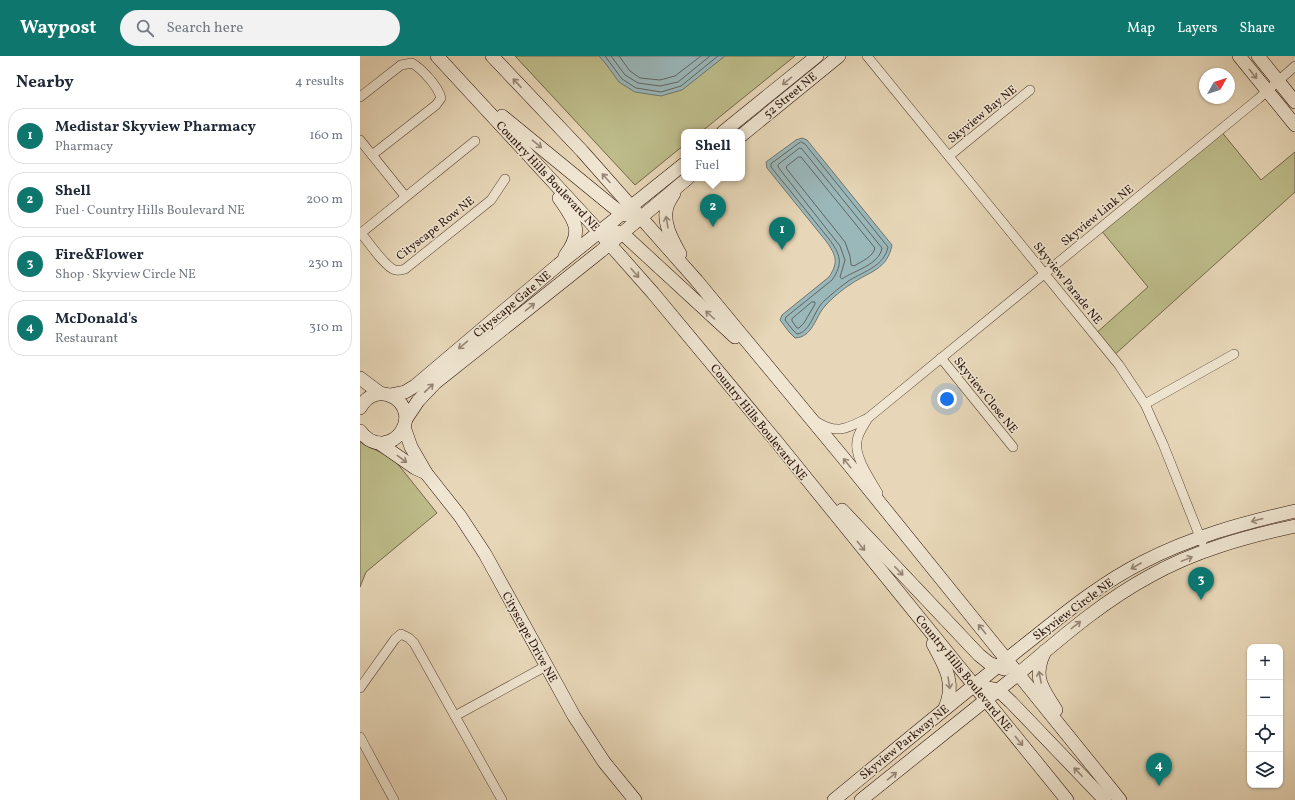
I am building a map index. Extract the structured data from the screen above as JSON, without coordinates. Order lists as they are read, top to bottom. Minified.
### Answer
{"streets":{"main road":["52 Street NE","Country Hills Boulevard NE","Cityscape Gate NE","Skyview Circle NE","Cityscape Drive NE","Skyview Parkway NE"],"street":["Skyview Bay NE","Skyview Link NE","Cityscape Row NE","Skyview Parade NE","Skyview Close NE"]},"crossings":[["Skyview Bay NE","Skyview Parade NE"],["Country Hills Boulevard NE","Cityscape Gate NE"],["Country Hills Boulevard NE","Skyview Circle NE"],["Country Hills Boulevard NE","Skyview Parkway NE"],["Skyview Link NE","Skyview Parade NE"],["Skyview Link NE","Skyview Close NE"],["Skyview Parade NE","Skyview Circle NE"],["Cityscape Gate NE","Cityscape Drive NE"],["Skyview Circle NE","Skyview Parkway NE"]],"north":"top right","page":{"header":"Waypost","search":"Search here","nav":["Map","Layers","Share"],"heading":["Nearby","4 results"],"list":[{"mark":"1","name":"Medistar Skyview Pharmacy","note":"Pharmacy","value":"160 m"},{"mark":"2","name":"Shell","note":"Fuel · Country Hills Boulevard NE","value":"200 m"},{"mark":"3","name":"Fire&Flower","note":"Shop · Skyview Circle NE","value":"230 m"},{"mark":"4","name":"McDonald's","note":"Restaurant","value":"310 m"}],"popup":["Shell","Fuel"],"pins":["2","1","3","4"],"map_buttons":["+","−"]}}
